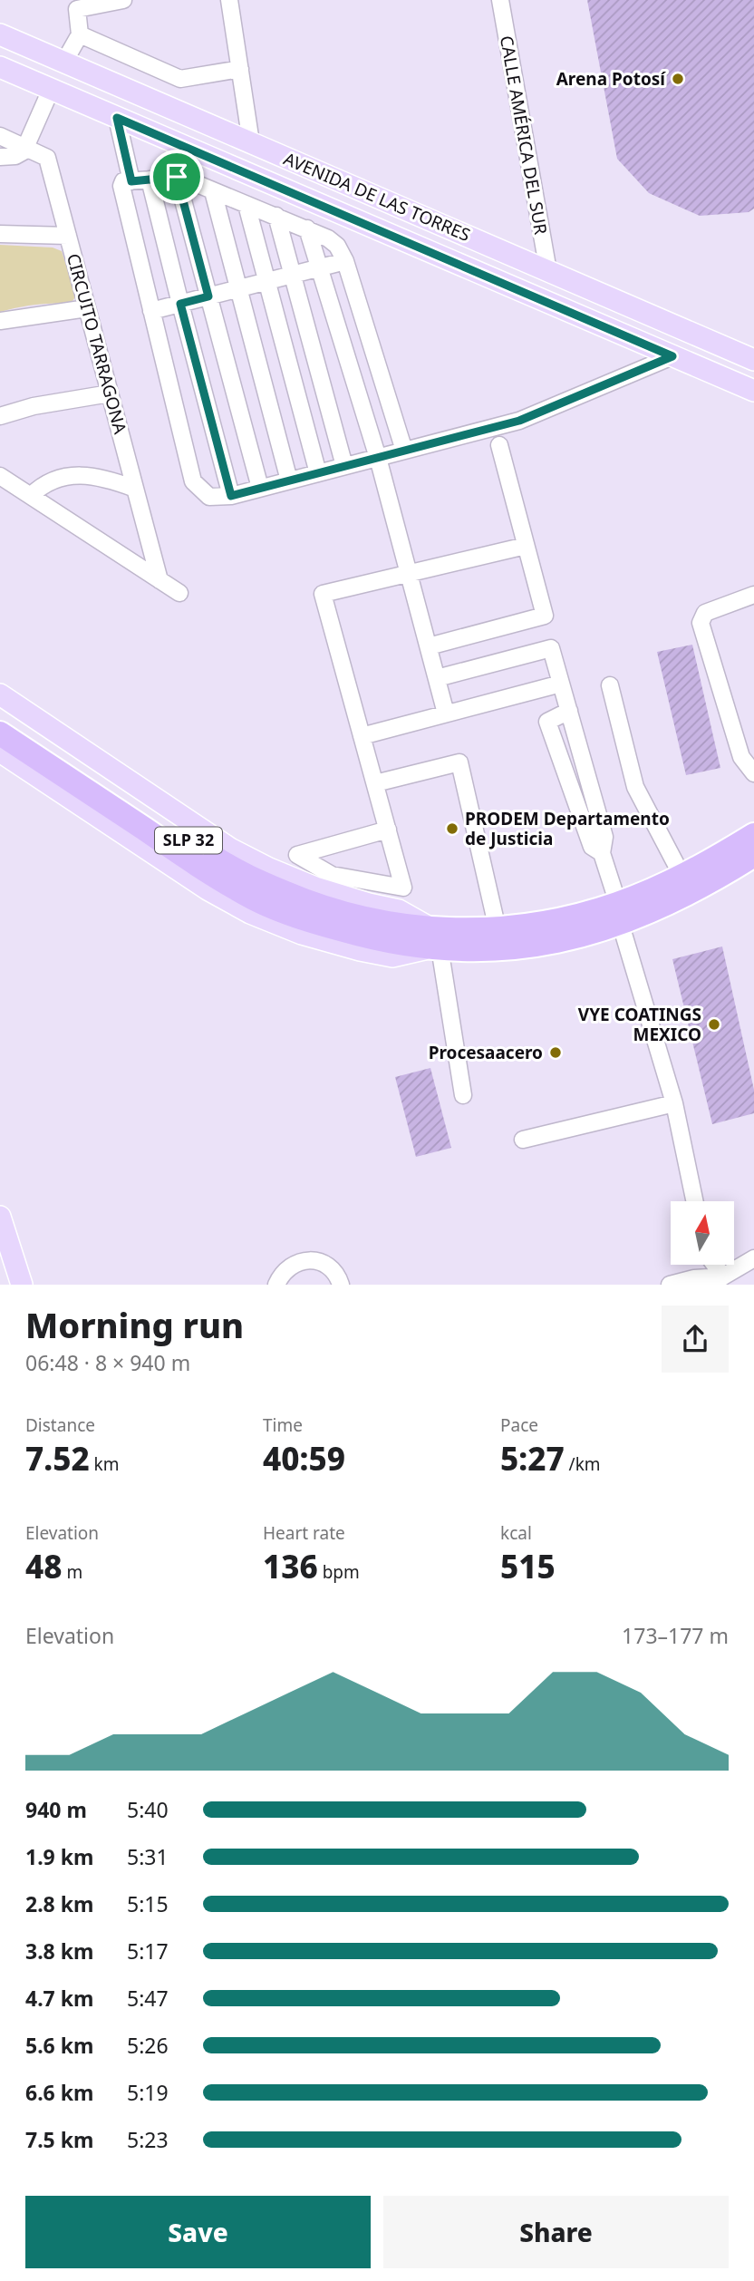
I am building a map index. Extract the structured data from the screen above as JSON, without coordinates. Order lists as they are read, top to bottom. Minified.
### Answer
{"streets":{"highway":["SLP 32"],"main road":["AVENIDA DE LAS TORRES"],"street":["CALLE AMÉRICA DEL SUR","CIRCUITO TARRAGONA"]},"crossings":[["CALLE AMÉRICA DEL SUR","AVENIDA DE LAS TORRES"]],"places":["Arena Potosí","PRODEM Departamento de Justicia","VYE COATINGS MEXICO","Procesaacero"],"north":"top","page":{"heading":["Morning run","06:48 · 8 × 940 m"],"stats":[["Distance","7.52 km"],["Time","40:59"],["Pace","5:27 /km"],["Elevation","48 m"],["Heart rate","136 bpm"],["kcal","515"]],"chart":["Elevation","173–177 m"],"list":[{"name":"940 m","note":"5:40"},{"name":"1.9 km","note":"5:31"},{"name":"2.8 km","note":"5:15"},{"name":"3.8 km","note":"5:17"},{"name":"4.7 km","note":"5:47"},{"name":"5.6 km","note":"5:26"},{"name":"6.6 km","note":"5:19"},{"name":"7.5 km","note":"5:23"}],"buttons":["Save","Share"]}}
